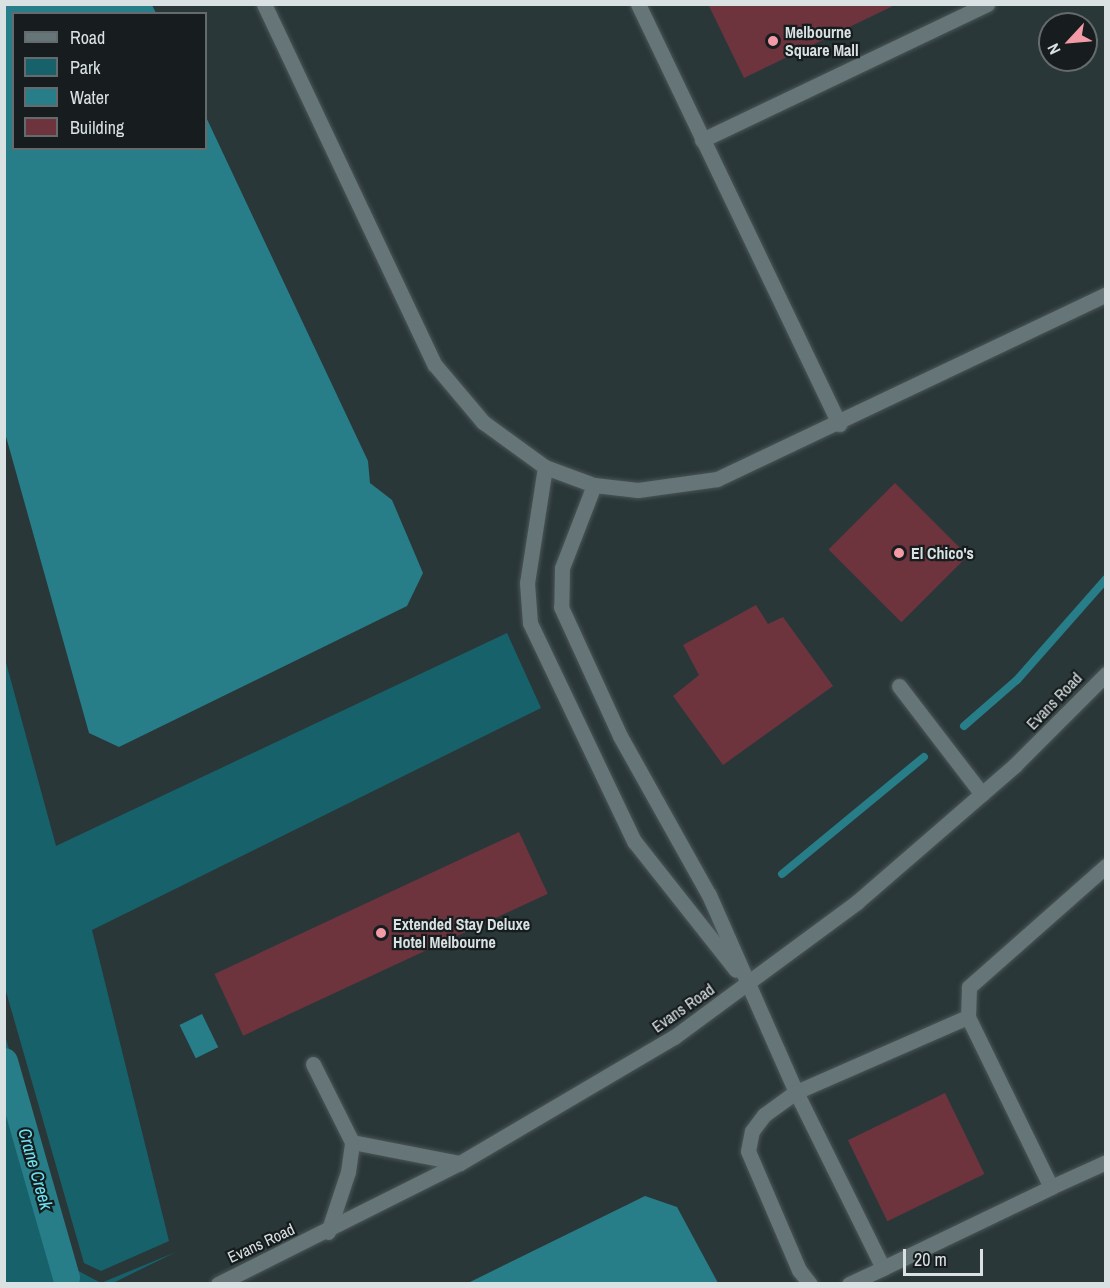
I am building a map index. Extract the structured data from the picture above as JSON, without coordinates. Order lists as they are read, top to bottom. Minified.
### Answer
{"streets":{"street":["Evans Road"]},"water":["Crane Creek"],"places":["Melbourne Square Mall","El Chico's","Extended Stay Deluxe Hotel Melbourne"],"legend":["Road","Park","Water","Building"],"scale_bar":"20 m","north":"bottom left"}
